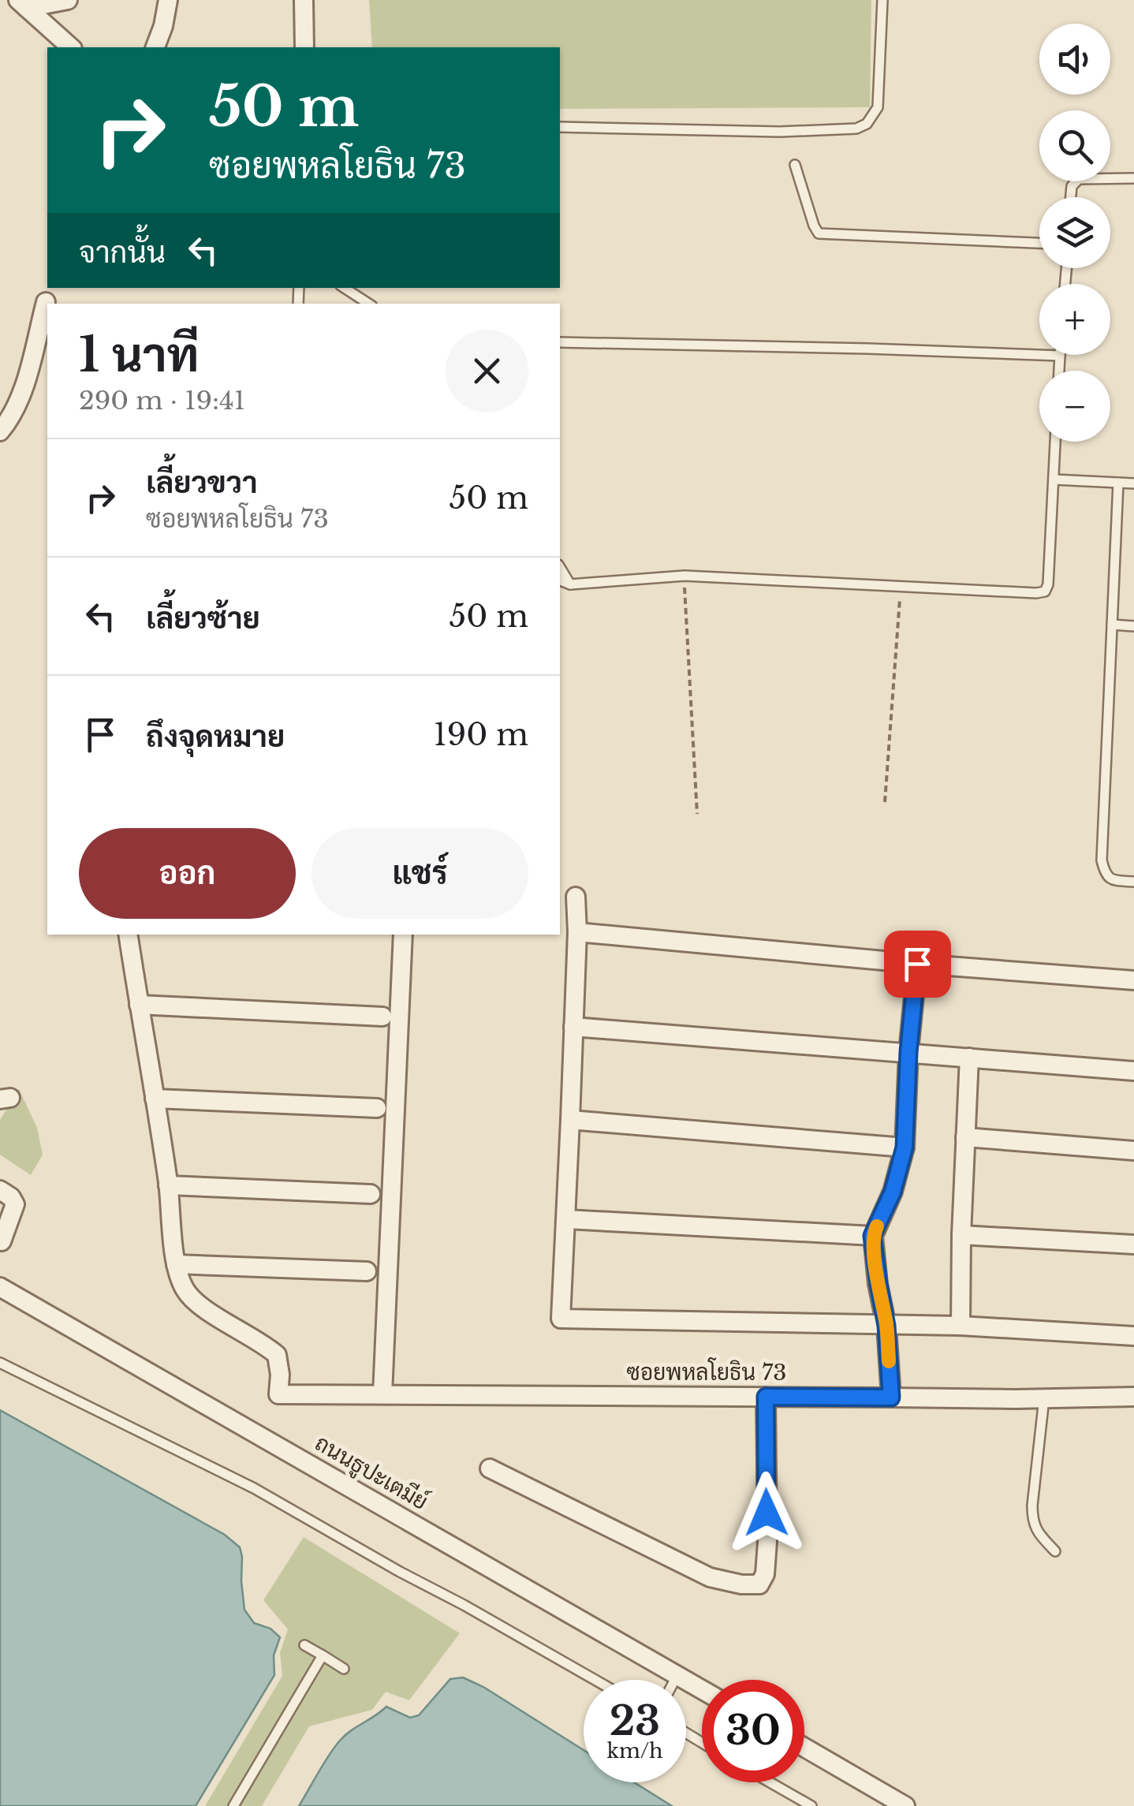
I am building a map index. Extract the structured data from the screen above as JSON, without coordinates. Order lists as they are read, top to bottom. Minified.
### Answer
{"streets":{"street":["ซอยพหลโยธิน 73","ถนนธูปะเตมีย์"]},"page":{"map_buttons":["+","−"],"turn":["50 m","ซอยพหลโยธิน 73"],"then":"จากนั้น","heading":["1 นาที","290 m · 19:41"],"list":[{"name":"เลี้ยวขวา","note":"ซอยพหลโยธิน 73","value":"50 m"},{"name":"เลี้ยวซ้าย","value":"50 m"},{"name":"ถึงจุดหมาย","value":"190 m"}],"buttons":["ออก","แชร์"],"speed":"23 km/h","limit":"30"}}
